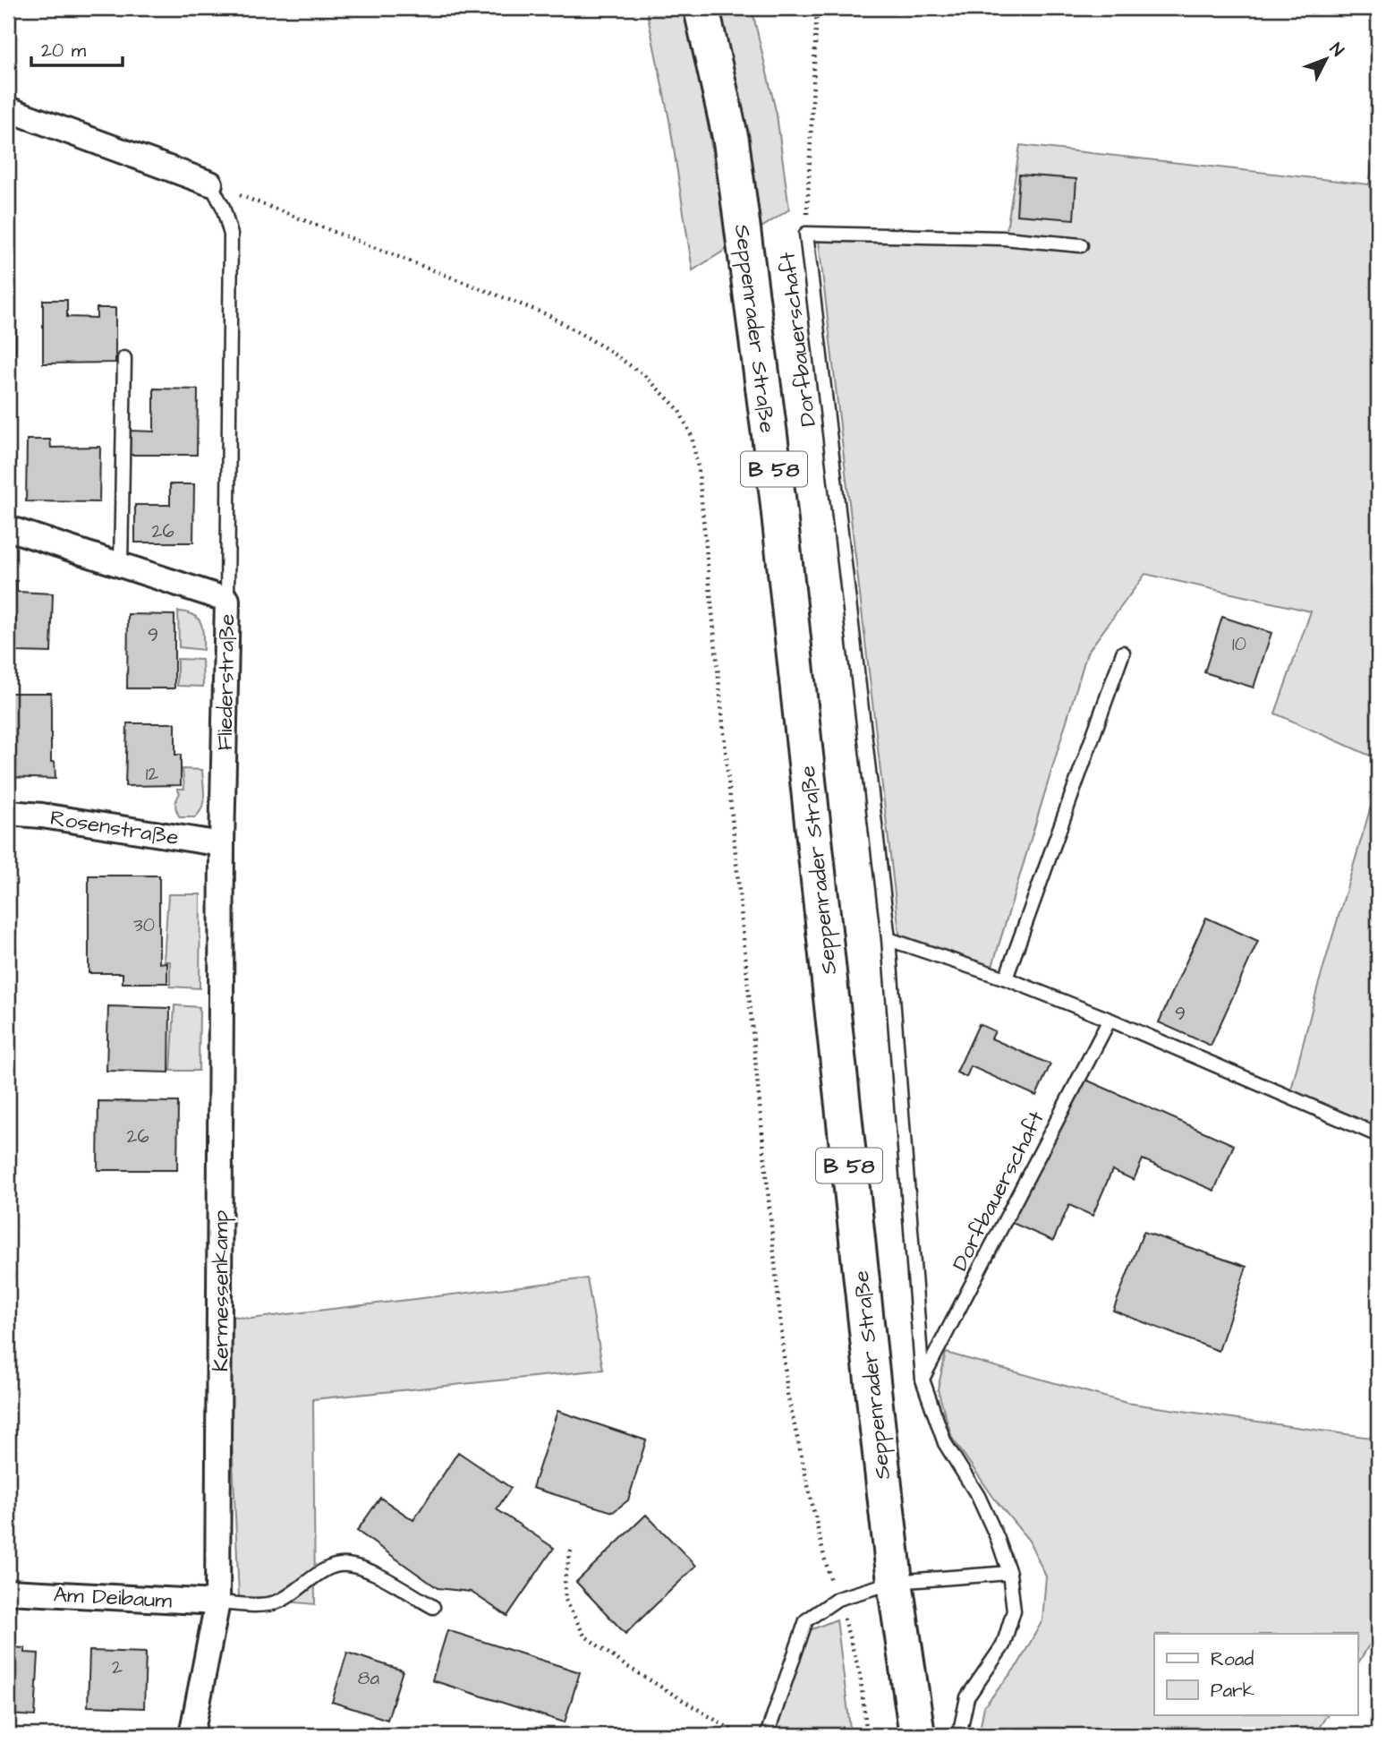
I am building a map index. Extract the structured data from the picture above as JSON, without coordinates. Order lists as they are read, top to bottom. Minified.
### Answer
{"streets":{"main road":["Seppenrader Straße","B 58"],"street":["Fliederstraße","Rosenstraße","Kermessenkamp","Am Deibaum"],"lane":["Dorfbauerschaft"]},"crossings":[["Fliederstraße","Rosenstraße"],["Fliederstraße","Kermessenkamp"],["Rosenstraße","Kermessenkamp"],["Kermessenkamp","Am Deibaum"]],"house_numbers":["26","9","10","12","30","9","26","2","8a"],"legend":["Road","Park"],"scale_bar":"20 m","north":"top right"}
